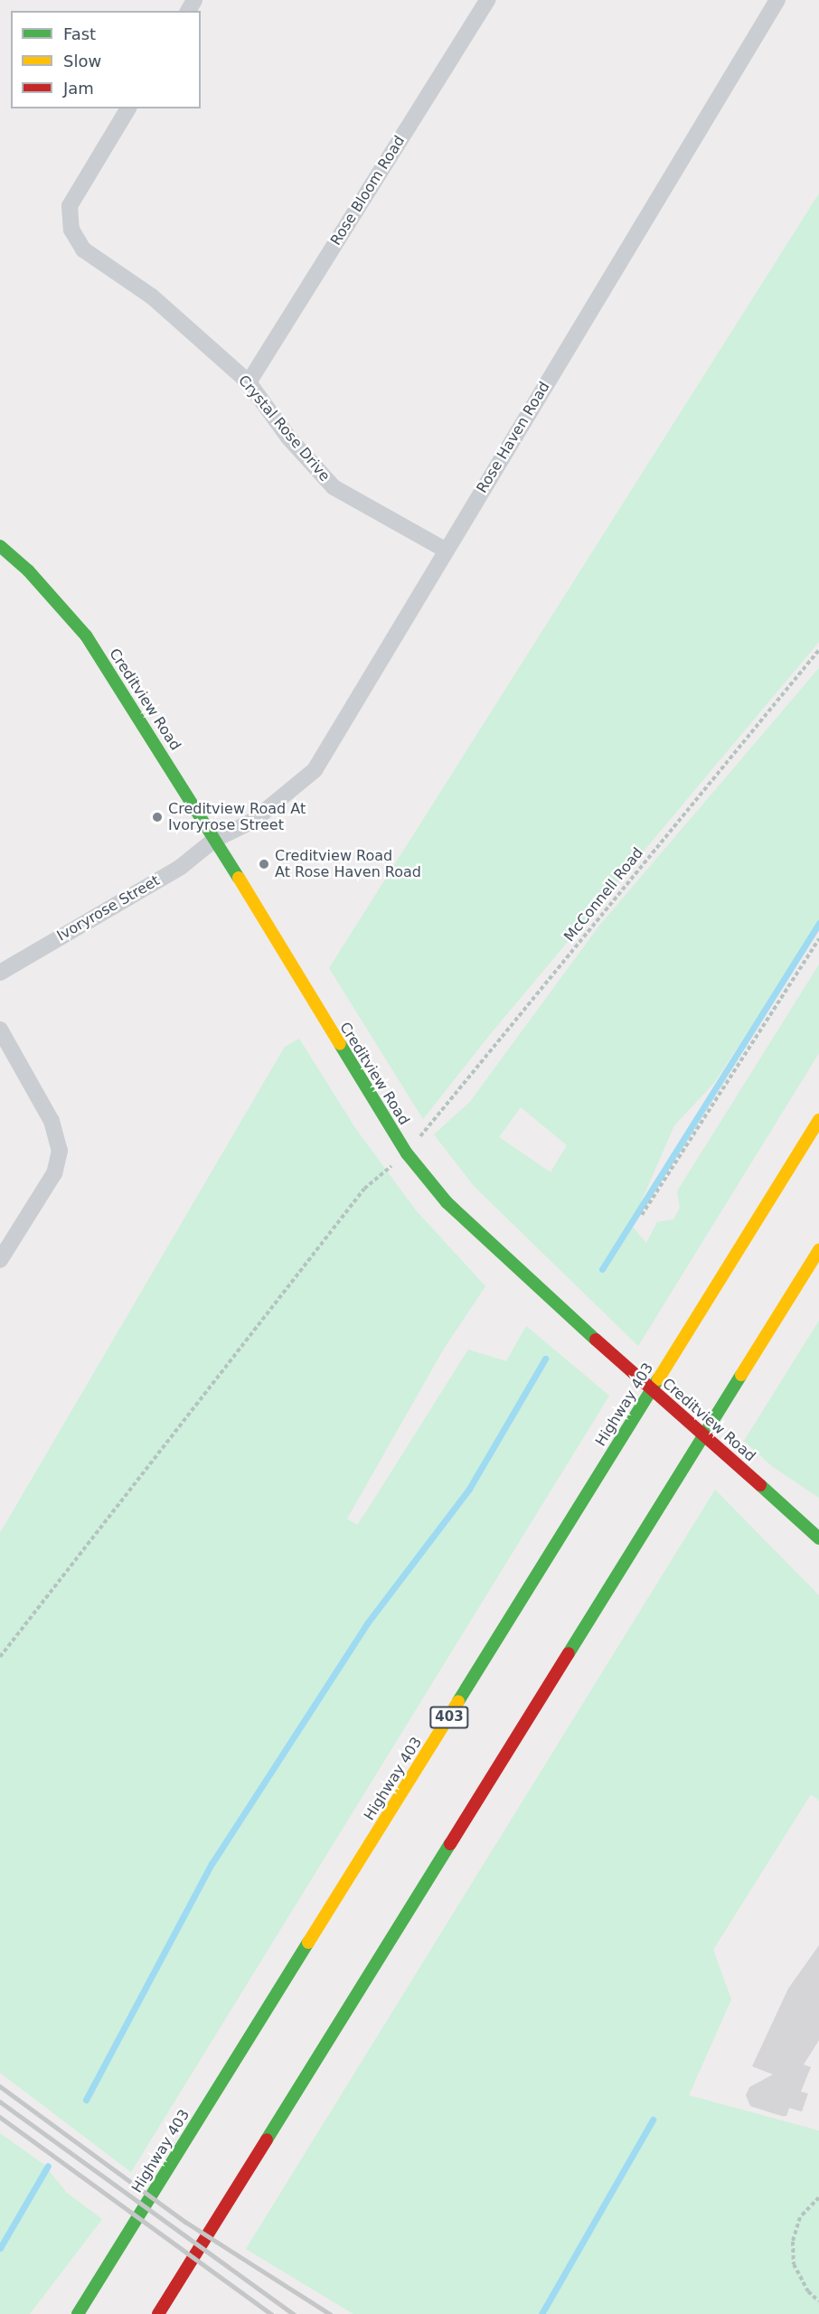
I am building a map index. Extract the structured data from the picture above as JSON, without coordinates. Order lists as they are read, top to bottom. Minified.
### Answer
{"streets":{"main road":["Creditview Road","Highway 403","403"],"street":["Rose Bloom Road","Crystal Rose Drive","Rose Haven Road","Ivoryrose Street"],"path":["McConnell Road"]},"crossings":[["Rose Bloom Road","Crystal Rose Drive"],["Crystal Rose Drive","Rose Haven Road"],["Rose Haven Road","Creditview Road"],["Rose Haven Road","Ivoryrose Street"],["Creditview Road","McConnell Road"],["Creditview Road","Ivoryrose Street"]],"places":["Creditview Road At Ivoryrose Street","Creditview Road At Rose Haven Road"],"legend":["Fast","Slow","Jam"]}
